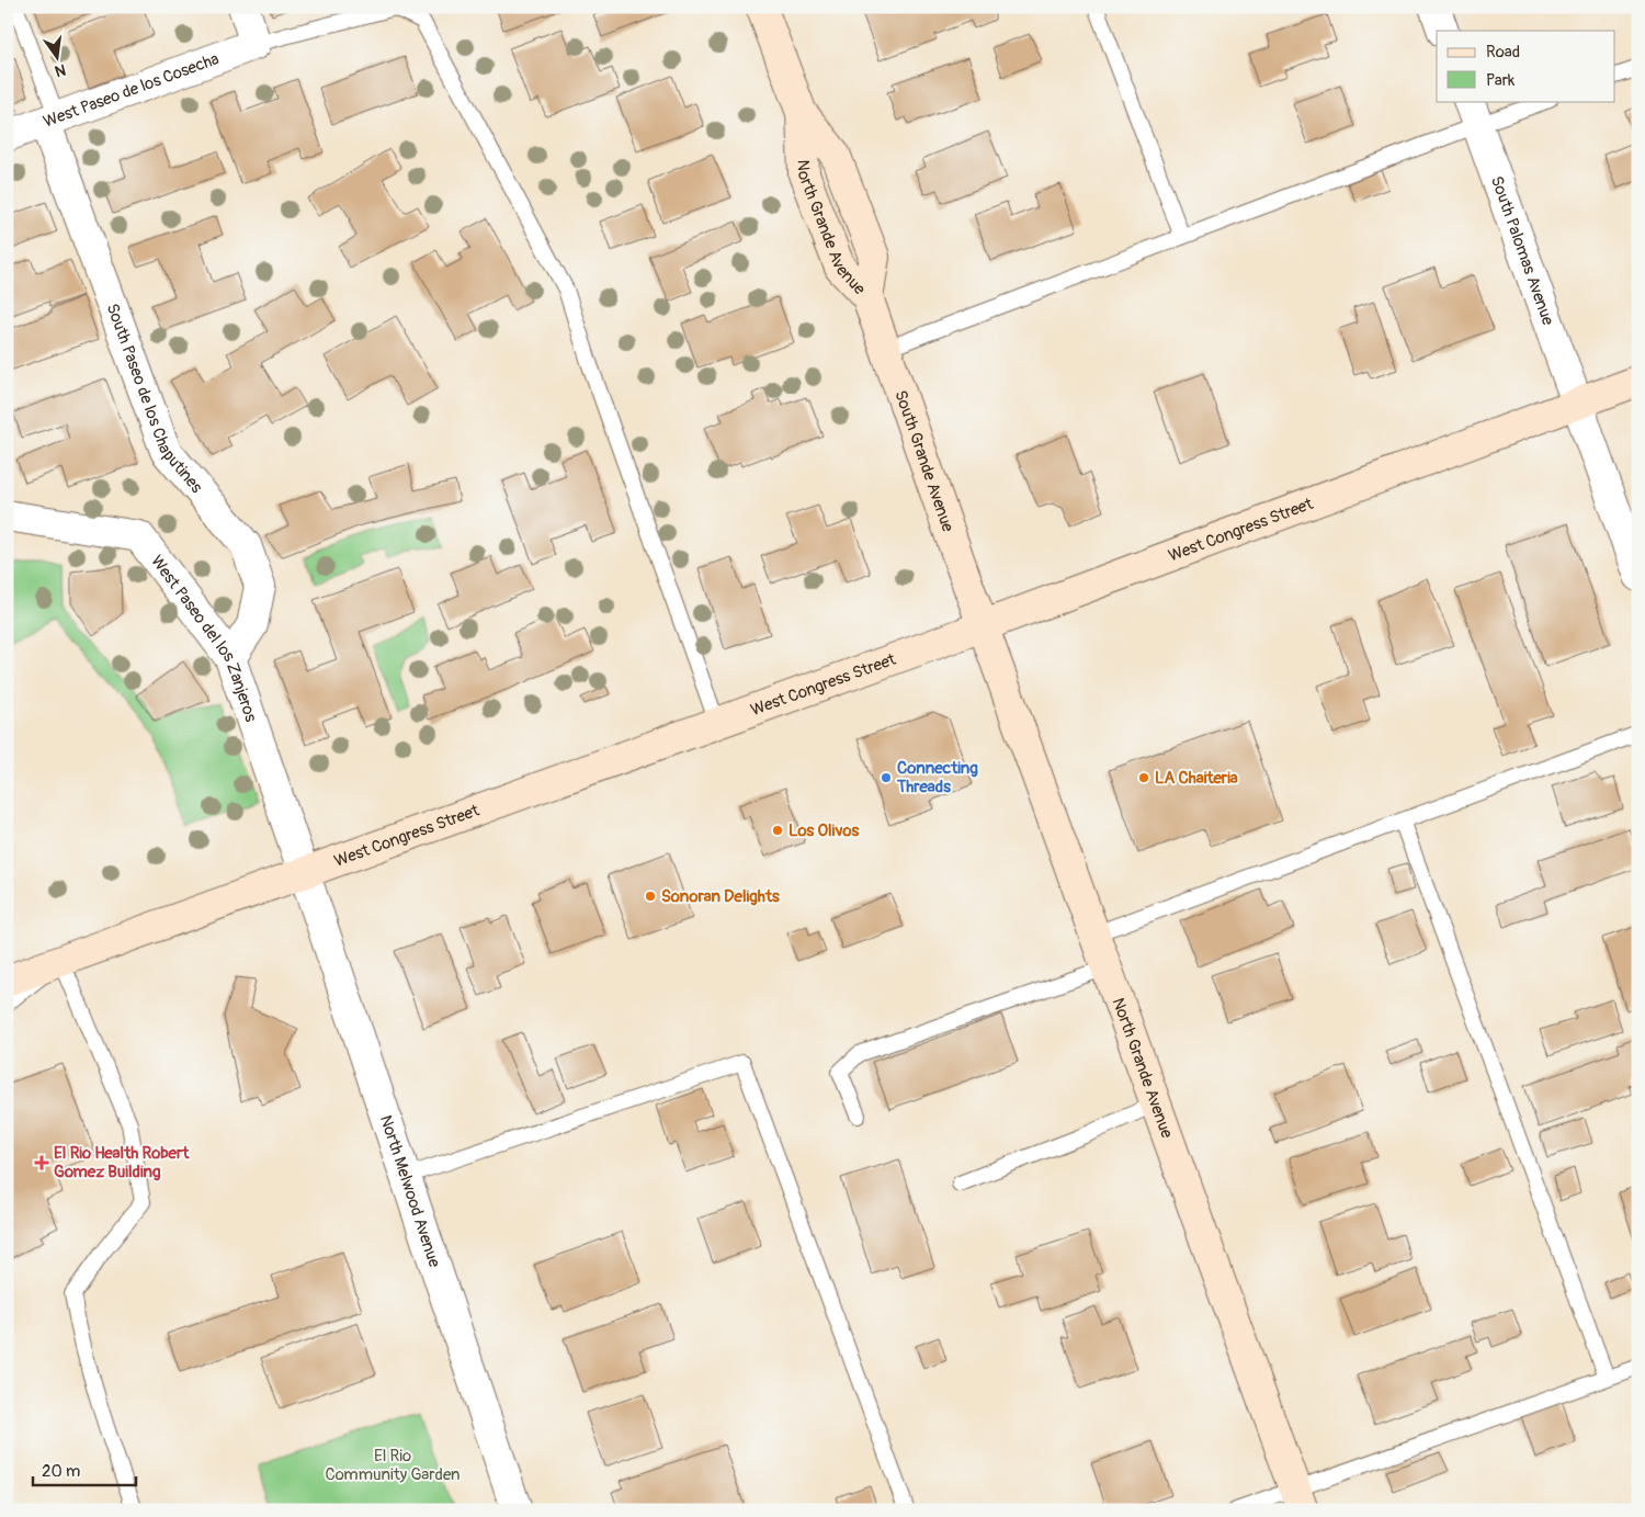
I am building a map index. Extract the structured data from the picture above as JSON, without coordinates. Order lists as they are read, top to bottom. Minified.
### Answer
{"streets":{"main road":["North Grande Avenue","South Grande Avenue","West Congress Street"],"street":["West Paseo de los Cosecha","South Palomas Avenue","South Paseo de los Chaputines","West Paseo del los Zanjeros","North Melwood Avenue"]},"crossings":[["West Paseo de los Cosecha","South Paseo de los Chaputines"],["North Grande Avenue","South Grande Avenue"],["North Grande Avenue","West Congress Street"],["South Palomas Avenue","West Congress Street"],["South Paseo de los Chaputines","West Paseo del los Zanjeros"],["South Grande Avenue","West Congress Street"],["West Congress Street","West Paseo del los Zanjeros"],["West Congress Street","North Melwood Avenue"],["West Paseo del los Zanjeros","North Melwood Avenue"]],"parks":["El Rio Community Garden"],"places":{"other":["Connecting Threads","LA Chaiteria","Los Olivos","Sonoran Delights"],"health":["El Rio Health Robert Gomez Building"]},"legend":["Road","Park"],"scale_bar":"20 m","north":"bottom"}
